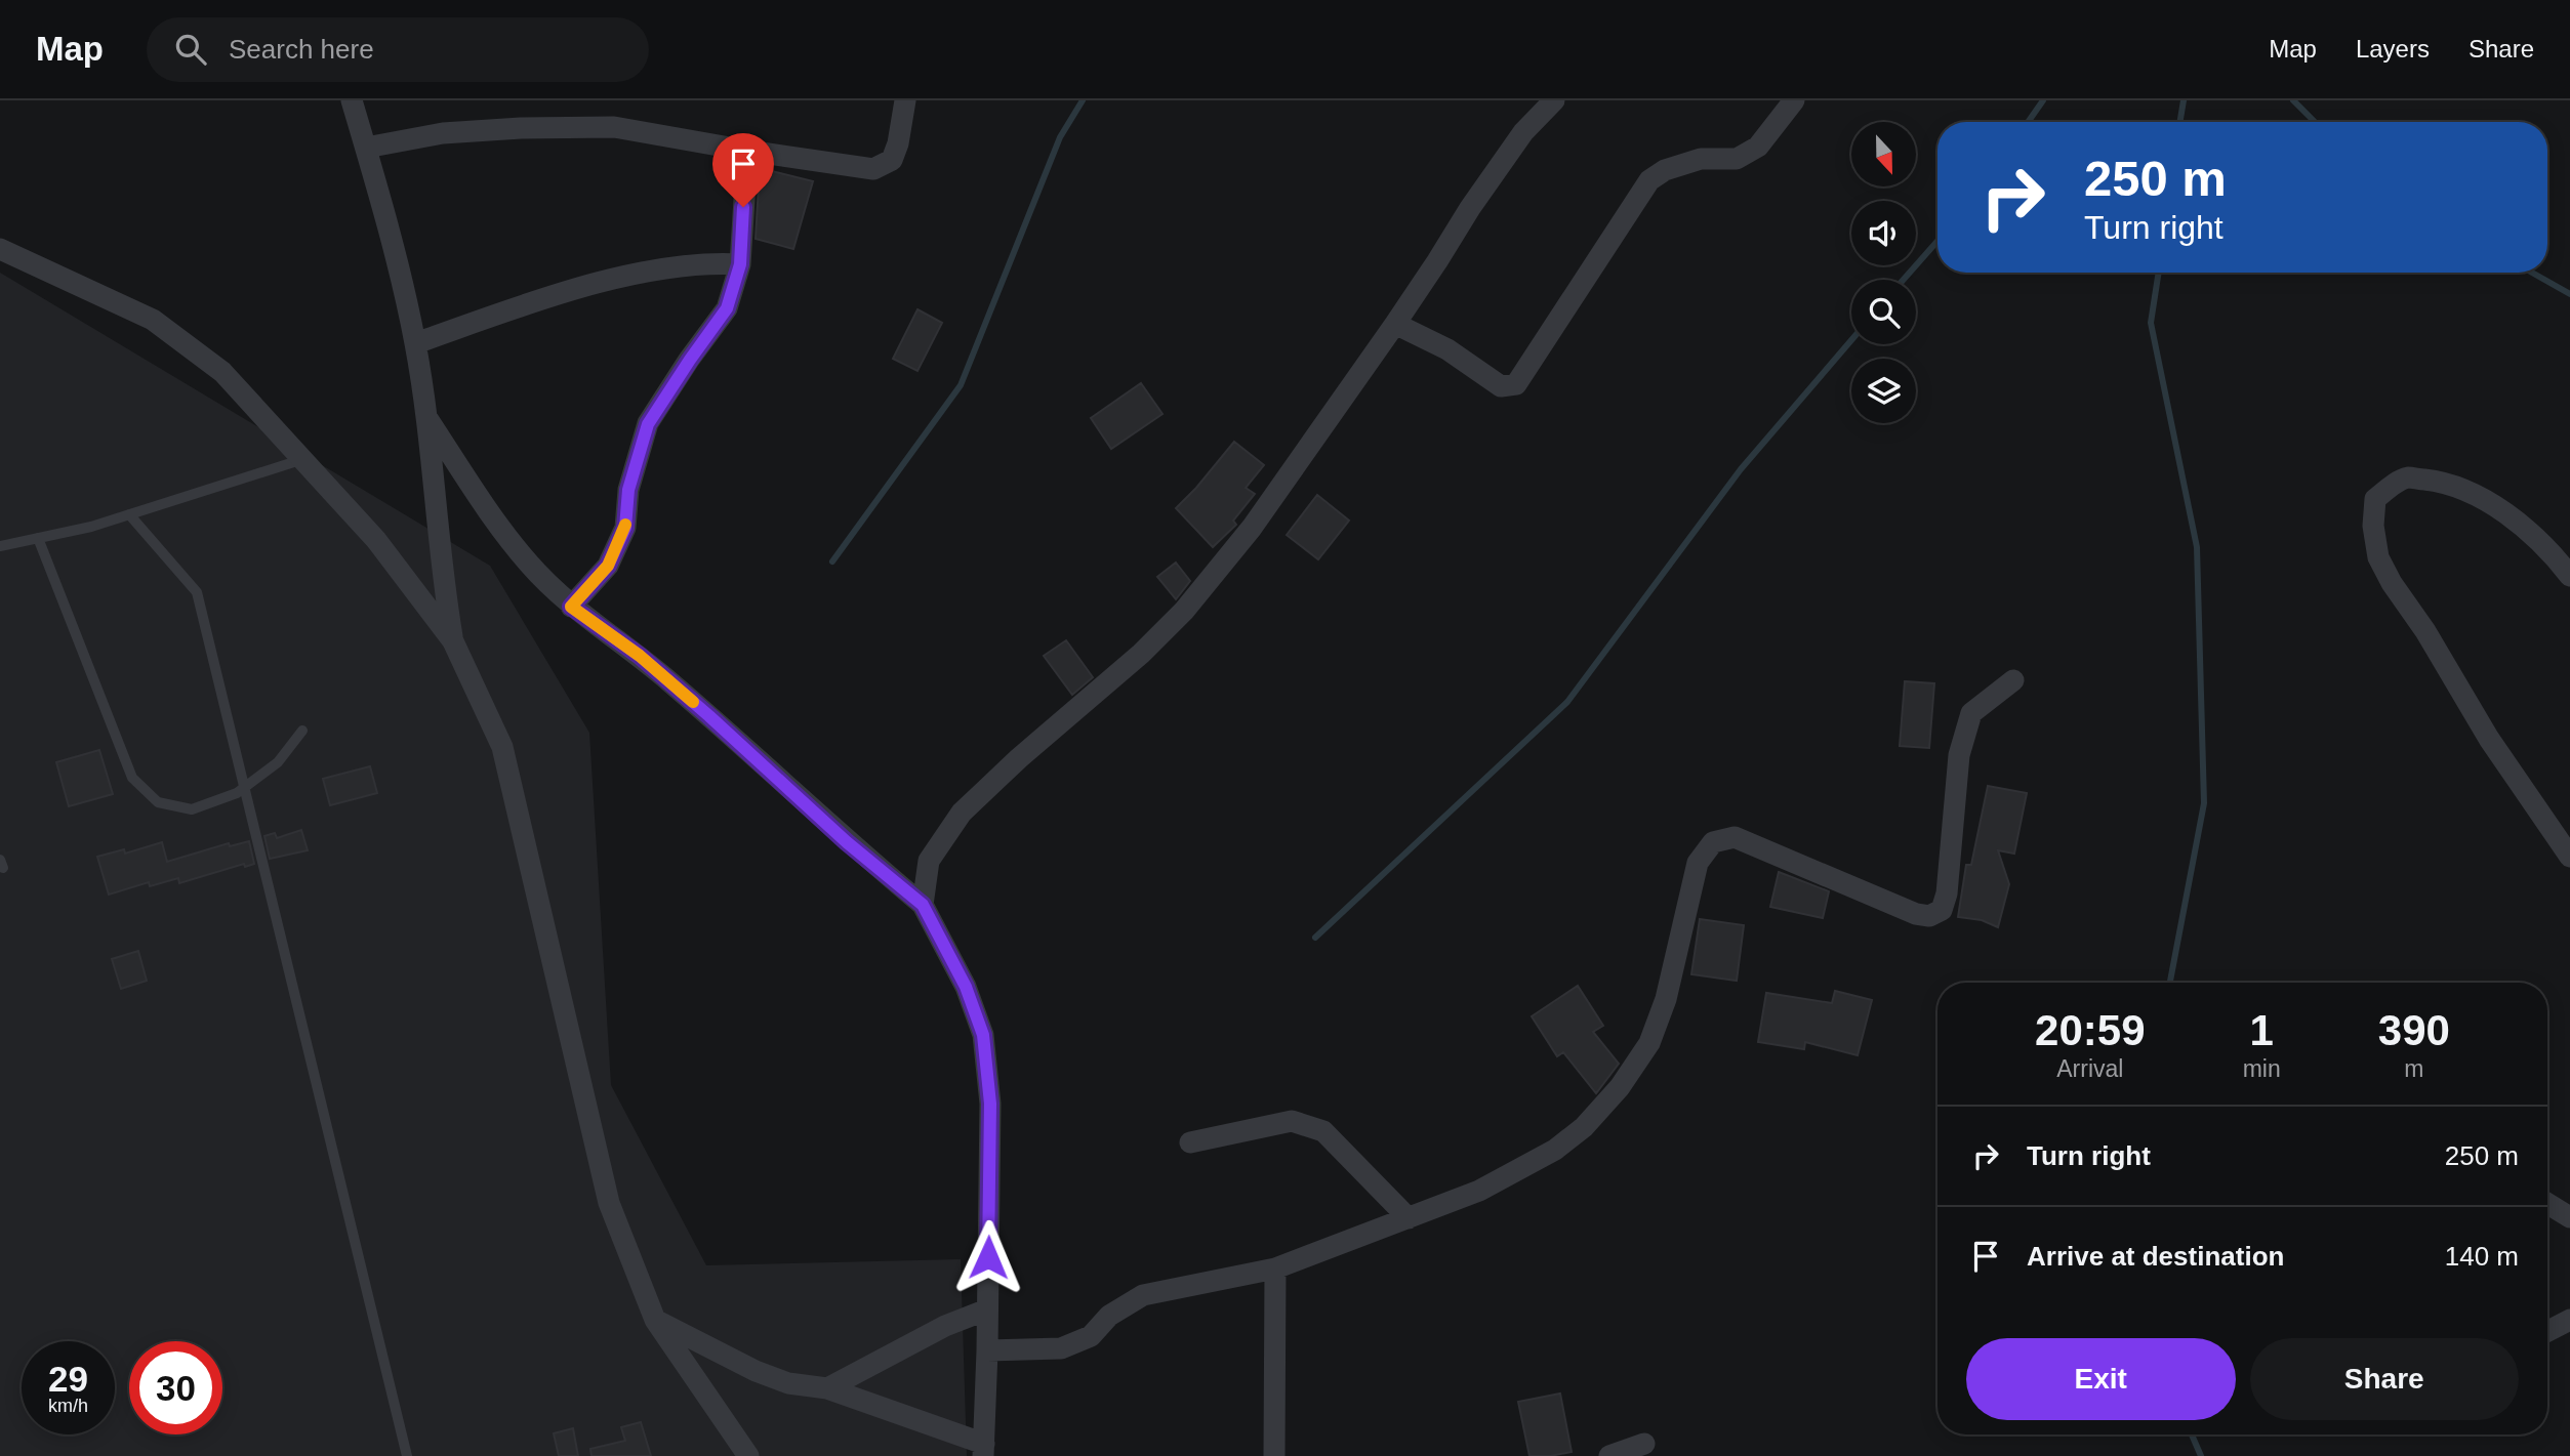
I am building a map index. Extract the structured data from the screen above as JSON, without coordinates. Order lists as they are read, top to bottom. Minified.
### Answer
{"north":"bottom","page":{"header":"Map","search":"Search here","nav":["Map","Layers","Share"],"turn":["250 m","Turn right"],"eta":["20:59","Arrival","1","min","390","m"],"list":[{"name":"Turn right","value":"250 m"},{"name":"Arrive at destination","value":"140 m"}],"buttons":["Exit","Share"],"speed":"29 km/h","limit":"30"}}
